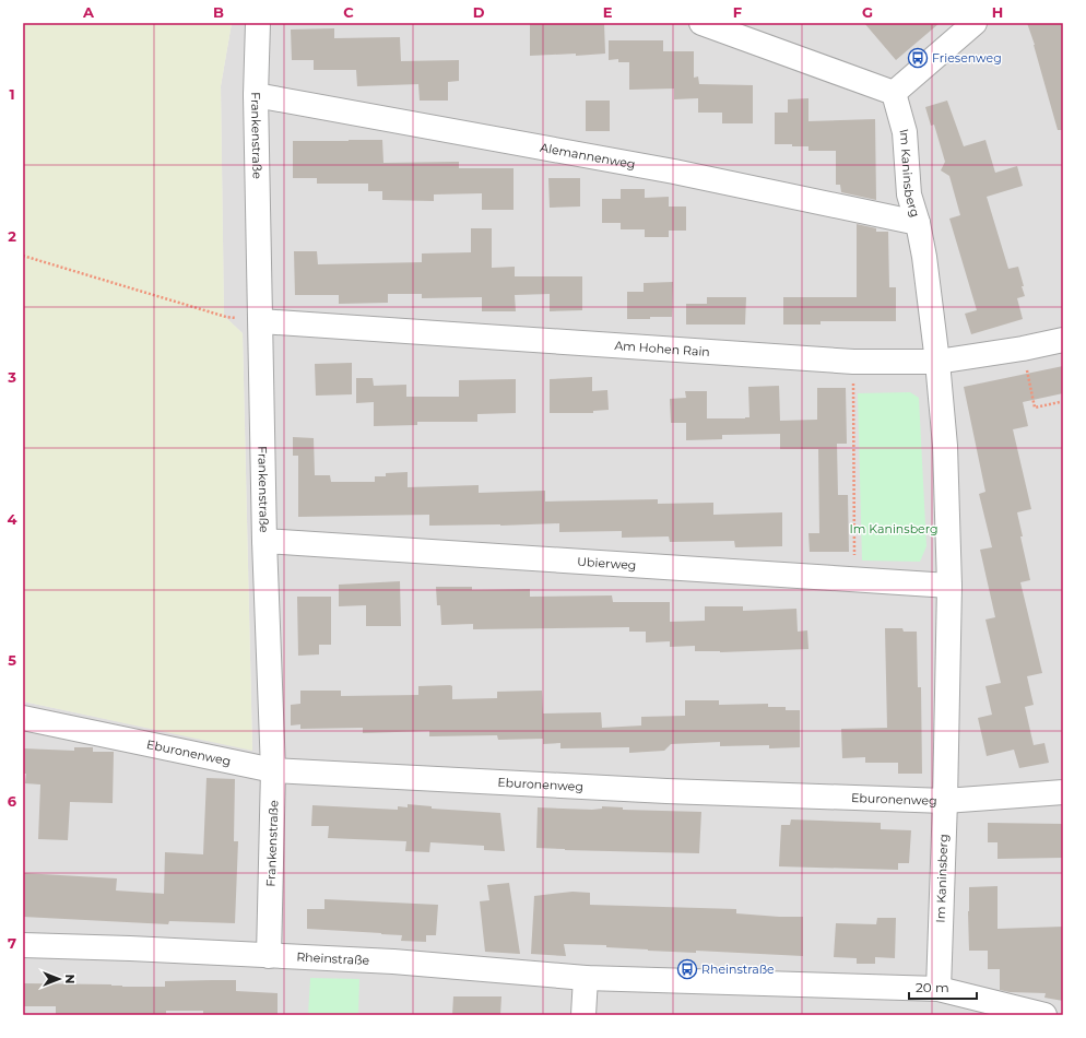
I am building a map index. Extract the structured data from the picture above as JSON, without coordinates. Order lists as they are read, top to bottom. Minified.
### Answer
{"streets":{"street":["Frankenstraße","Alemannenweg","Im Kaninsberg","Am Hohen Rain","Ubierweg","Eburonenweg","Rheinstraße"]},"crossings":[["Frankenstraße","Alemannenweg"],["Frankenstraße","Am Hohen Rain"],["Frankenstraße","Ubierweg"],["Frankenstraße","Eburonenweg"],["Frankenstraße","Rheinstraße"],["Alemannenweg","Im Kaninsberg"],["Im Kaninsberg","Am Hohen Rain"],["Im Kaninsberg","Ubierweg"],["Im Kaninsberg","Eburonenweg"],["Im Kaninsberg","Rheinstraße"]],"parks":["Im Kaninsberg"],"places":{"bus stop":["Friesenweg","Rheinstraße"]},"scale_bar":"20 m","north":"right","grid":{"columns":["A","B","C","D","E","F","G","H"],"rows":["1","2","3","4","5","6","7"]}}
